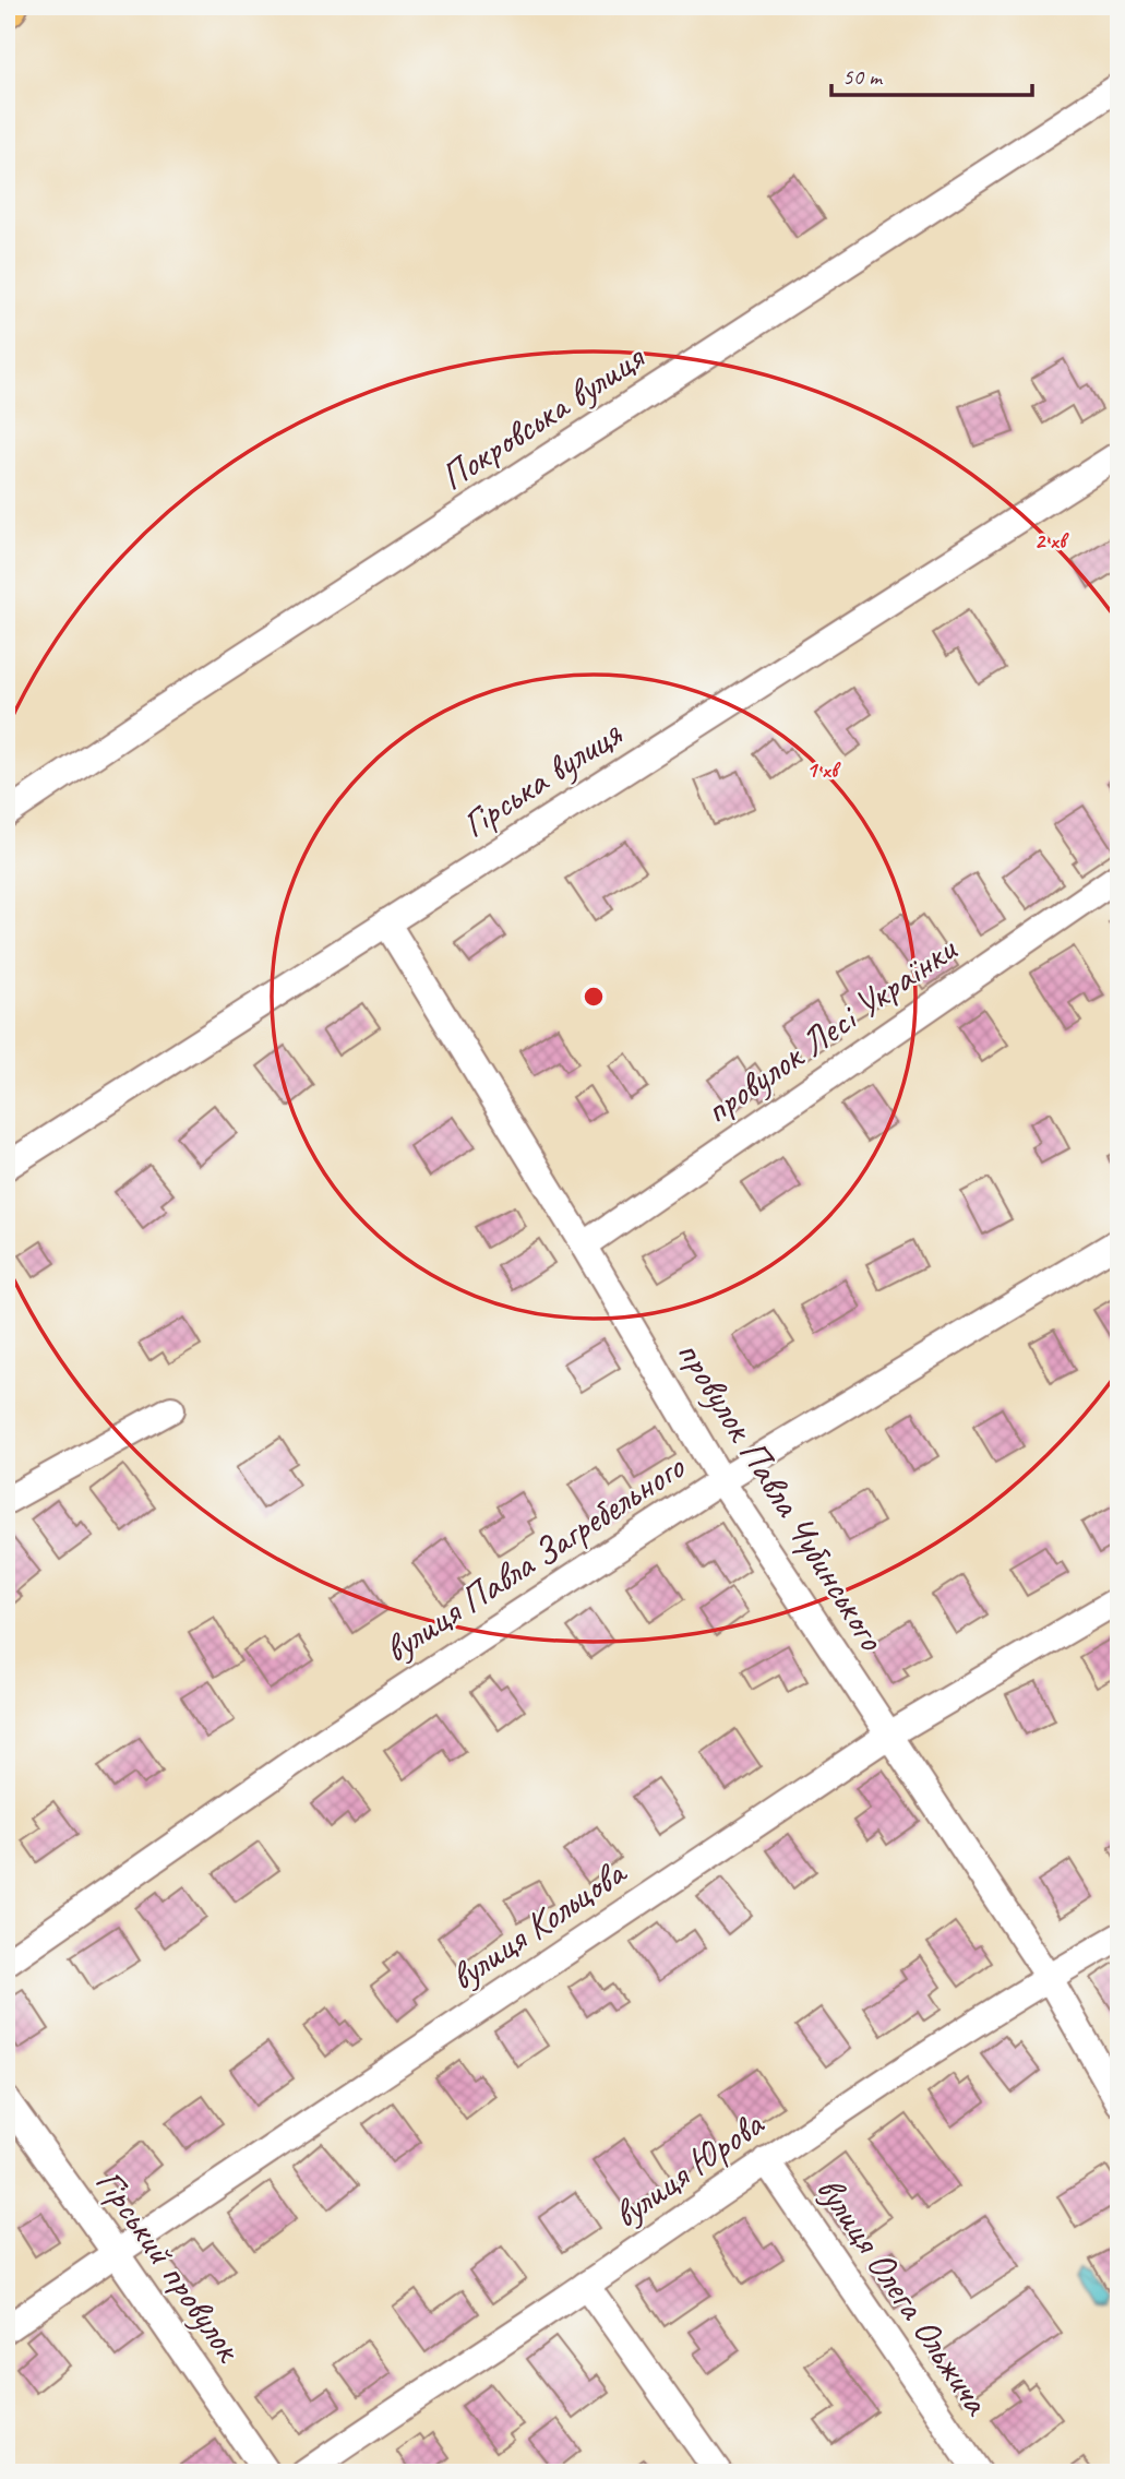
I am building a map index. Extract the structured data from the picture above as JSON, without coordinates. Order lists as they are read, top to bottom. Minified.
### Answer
{"streets":{"street":["Покровська вулиця","Гірська вулиця","провулок Лесі Українки","провулок Павла Чубинського","вулиця Павла Загребельного","вулиця Кольцова","вулиця Юрова","Гірський провулок","вулиця Олега Ольжича"]},"crossings":[["Гірська вулиця","провулок Павла Чубинського"],["провулок Лесі Українки","провулок Павла Чубинського"],["провулок Павла Чубинського","вулиця Павла Загребельного"],["провулок Павла Чубинського","вулиця Кольцова"],["провулок Павла Чубинського","вулиця Юрова"],["вулиця Кольцова","Гірський провулок"],["вулиця Юрова","вулиця Олега Ольжича"]],"scale_bar":"50 m","rings":["2 хв","1 хв"]}
